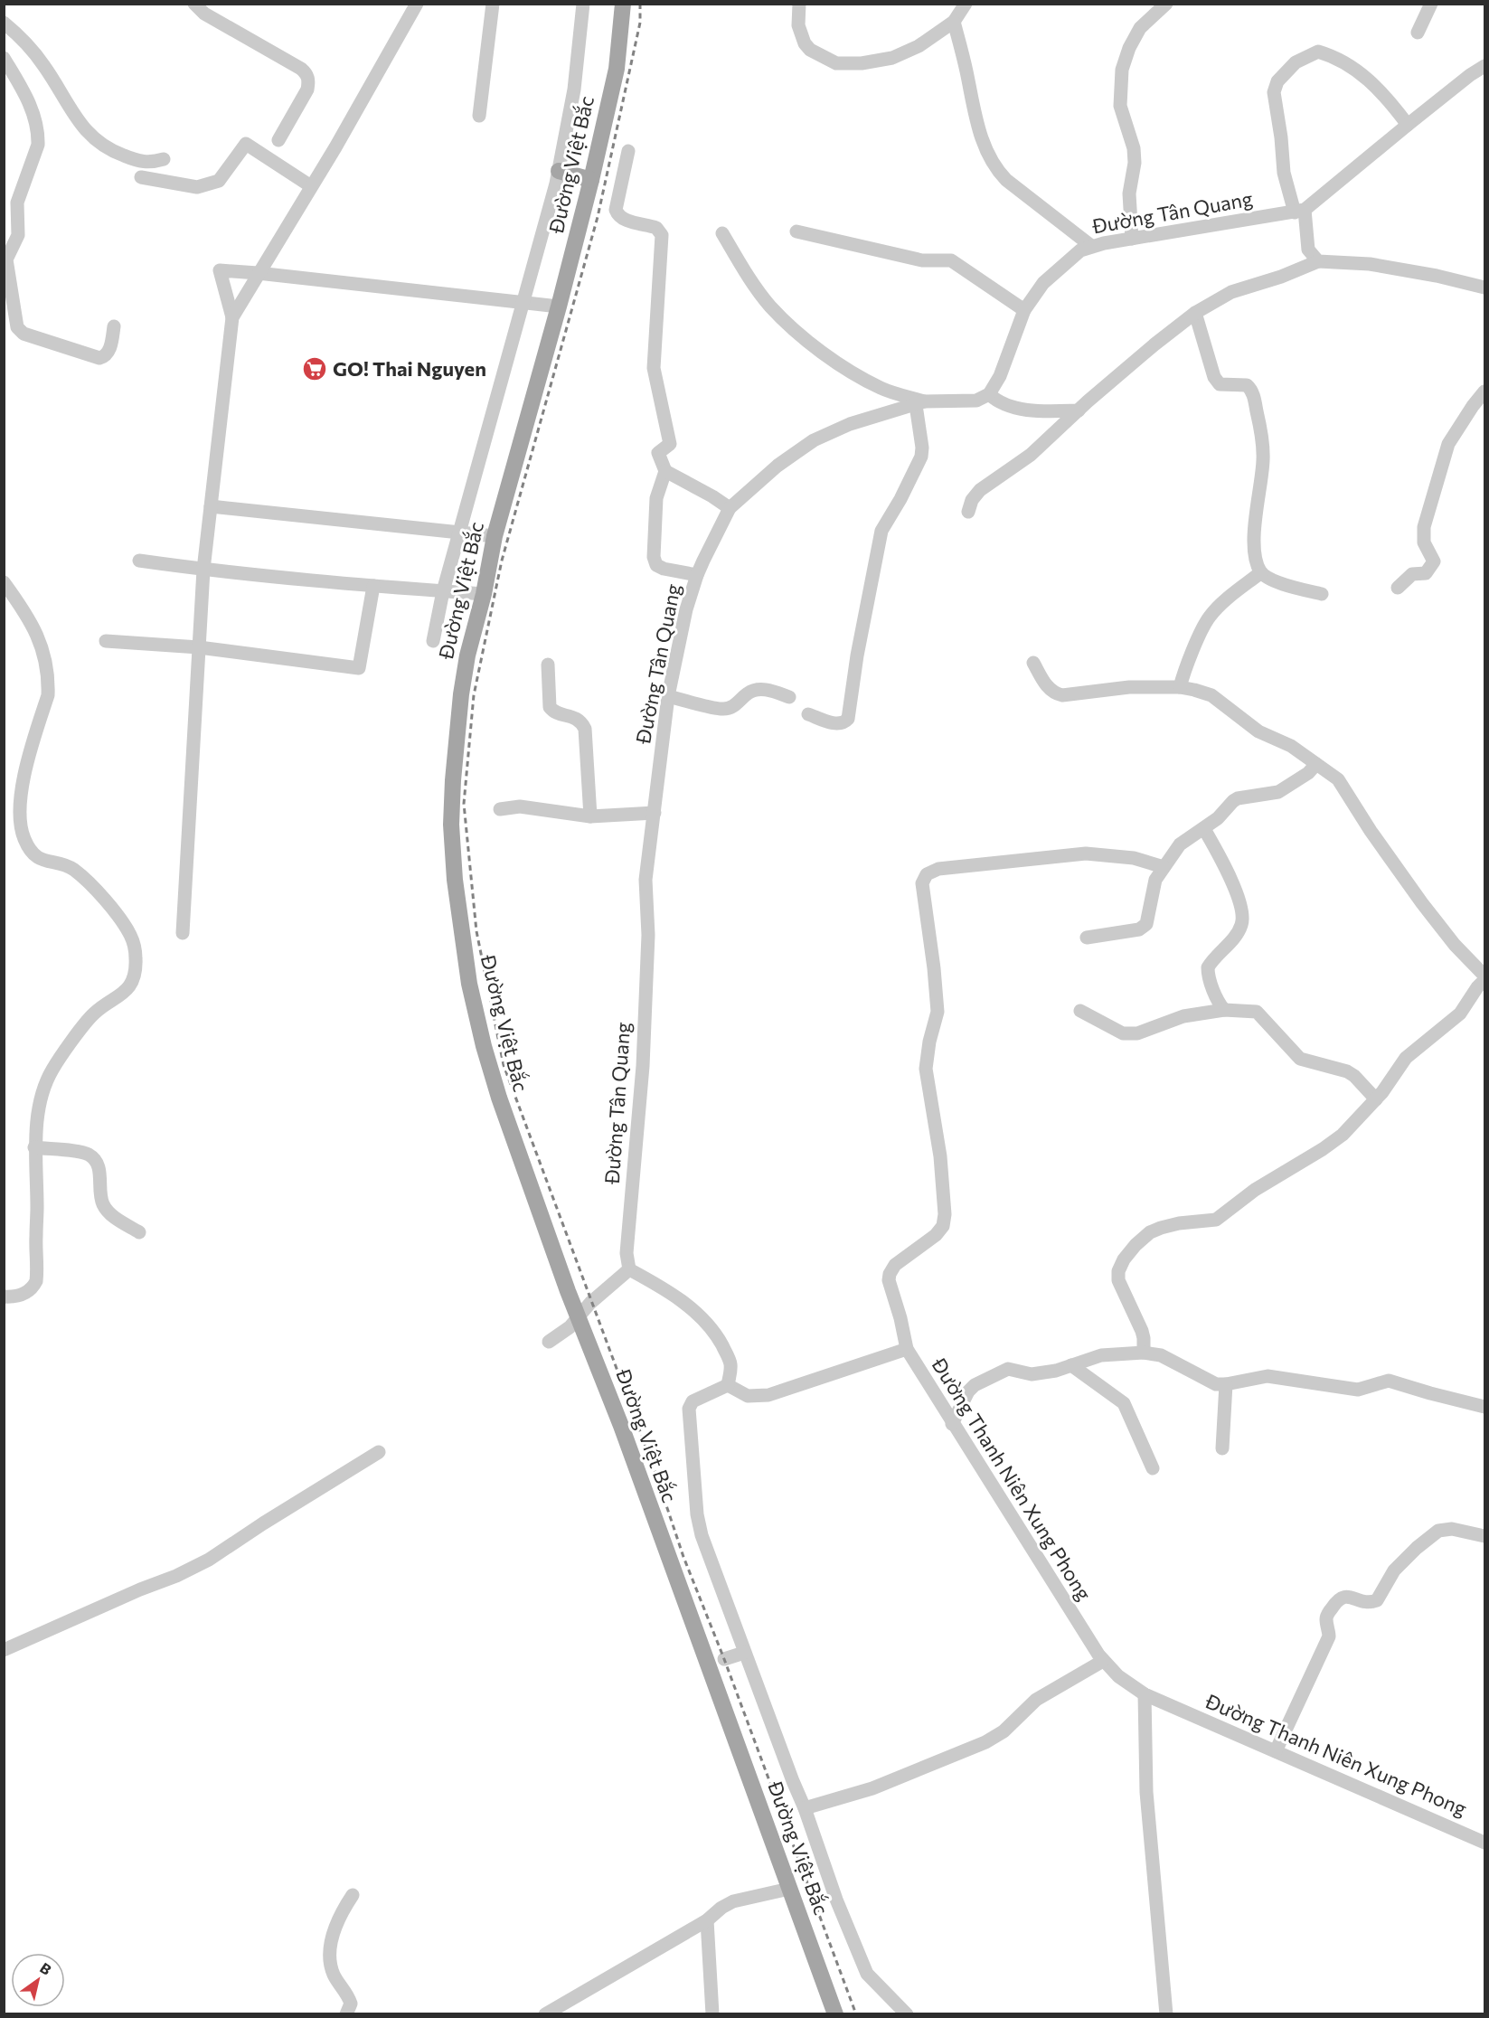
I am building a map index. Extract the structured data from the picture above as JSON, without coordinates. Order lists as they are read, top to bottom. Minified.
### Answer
{"streets":{"main road":["Đường Việt Bắc"],"street":["Đường Tân Quang","Đường Thanh Niên Xung Phong"]},"places":{"supermarket":["GO! Thai Nguyen"]},"north":"top right"}
